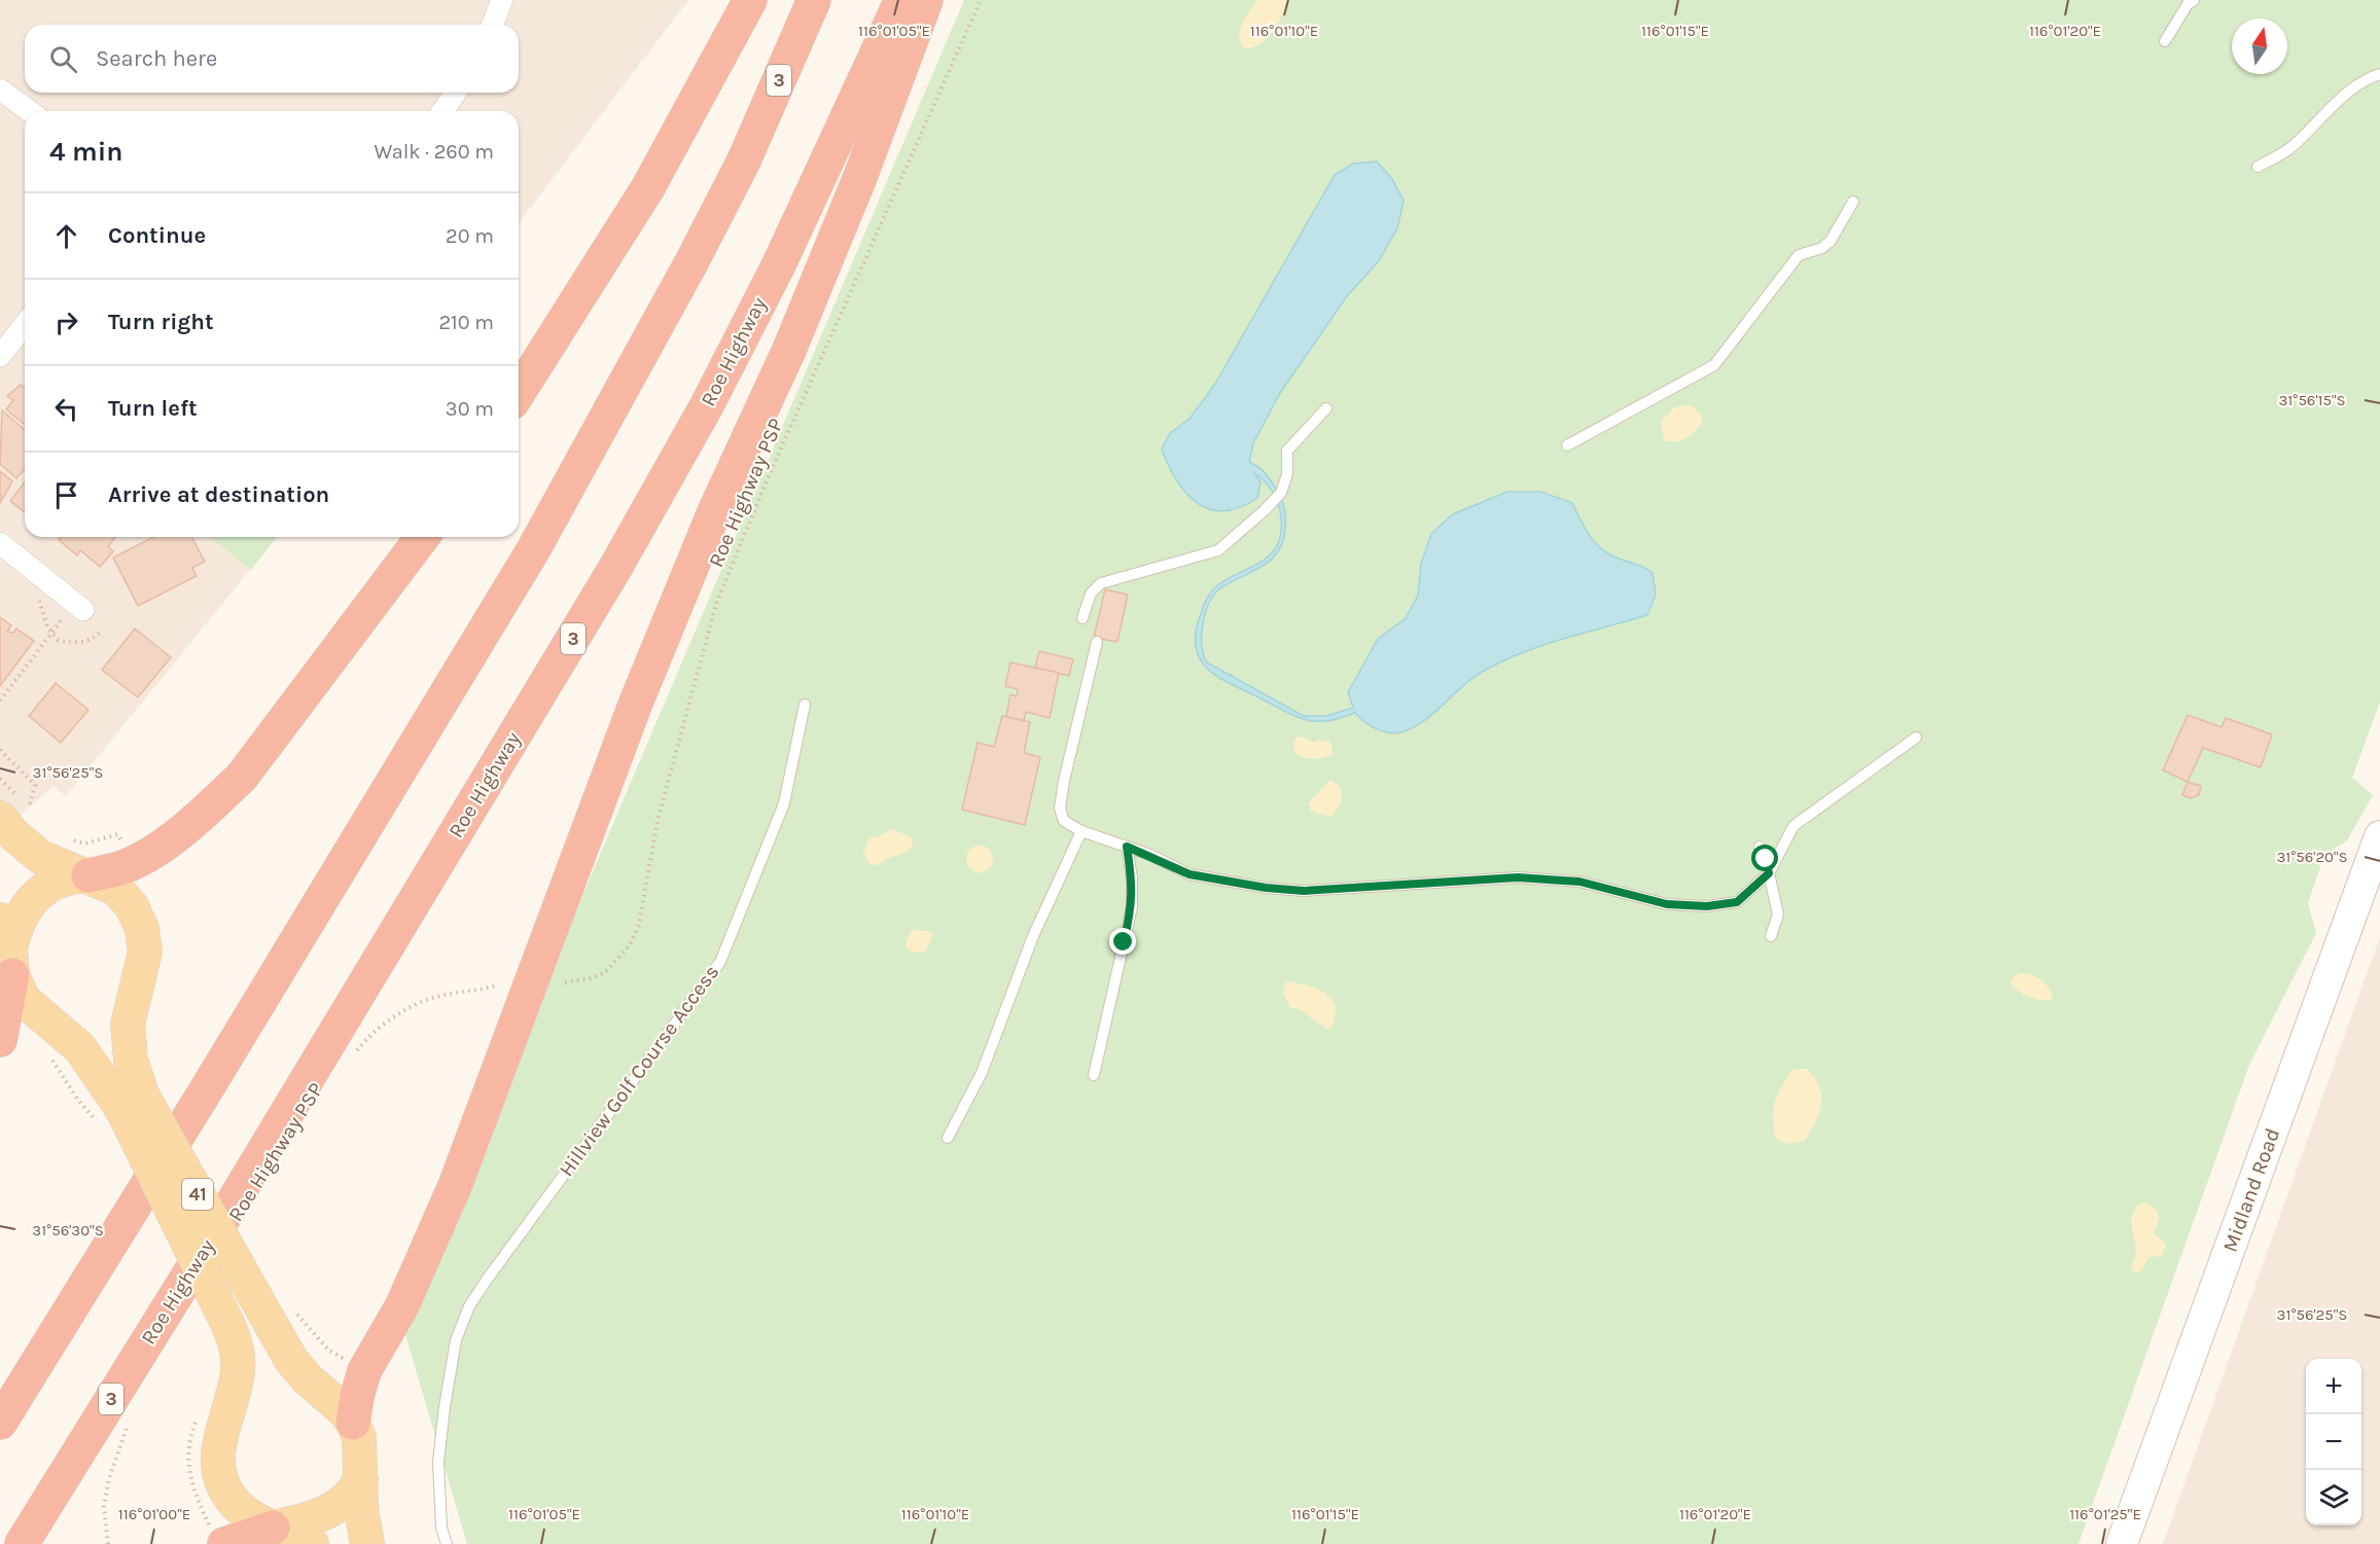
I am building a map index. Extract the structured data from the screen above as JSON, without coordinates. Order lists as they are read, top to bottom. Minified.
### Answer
{"streets":{"highway":["3","Roe Highway"],"main road":["Midland Road","41"],"lane":["Hillview Golf Course Access"],"path":["Roe Highway PSP"]},"north":"top","page":{"search":"Search here","heading":["4 min","Walk · 260 m"],"list":[["Continue","20 m"],["Turn right","210 m"],["Turn left","30 m"],"Arrive at destination"],"map_buttons":["+","−"]},"coordinates":["116°01'05\"E","116°01'10\"E","116°01'15\"E","116°01'20\"E","31°56'15\"S","31°56'25\"S","31°56'20\"S","31°56'30\"S","116°01'00\"E","116°01'25\"E"]}
